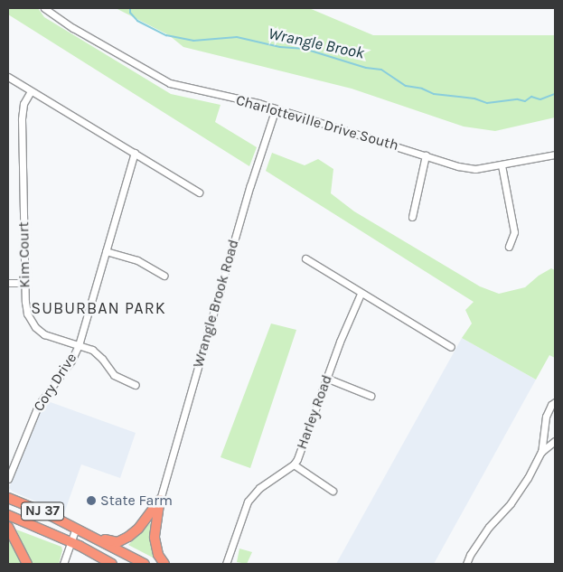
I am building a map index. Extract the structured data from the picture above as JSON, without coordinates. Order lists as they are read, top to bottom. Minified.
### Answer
{"streets":{"highway":["NJ 37"],"street":["Charlotteville Drive South","Kim Court","Wrangle Brook Road","Cory Drive","Harley Road"]},"crossings":[["Charlotteville Drive South","Wrangle Brook Road"],["Kim Court","Cory Drive"]],"districts":["SUBURBAN PARK"],"water":["Wrangle Brook"],"places":["State Farm"]}
